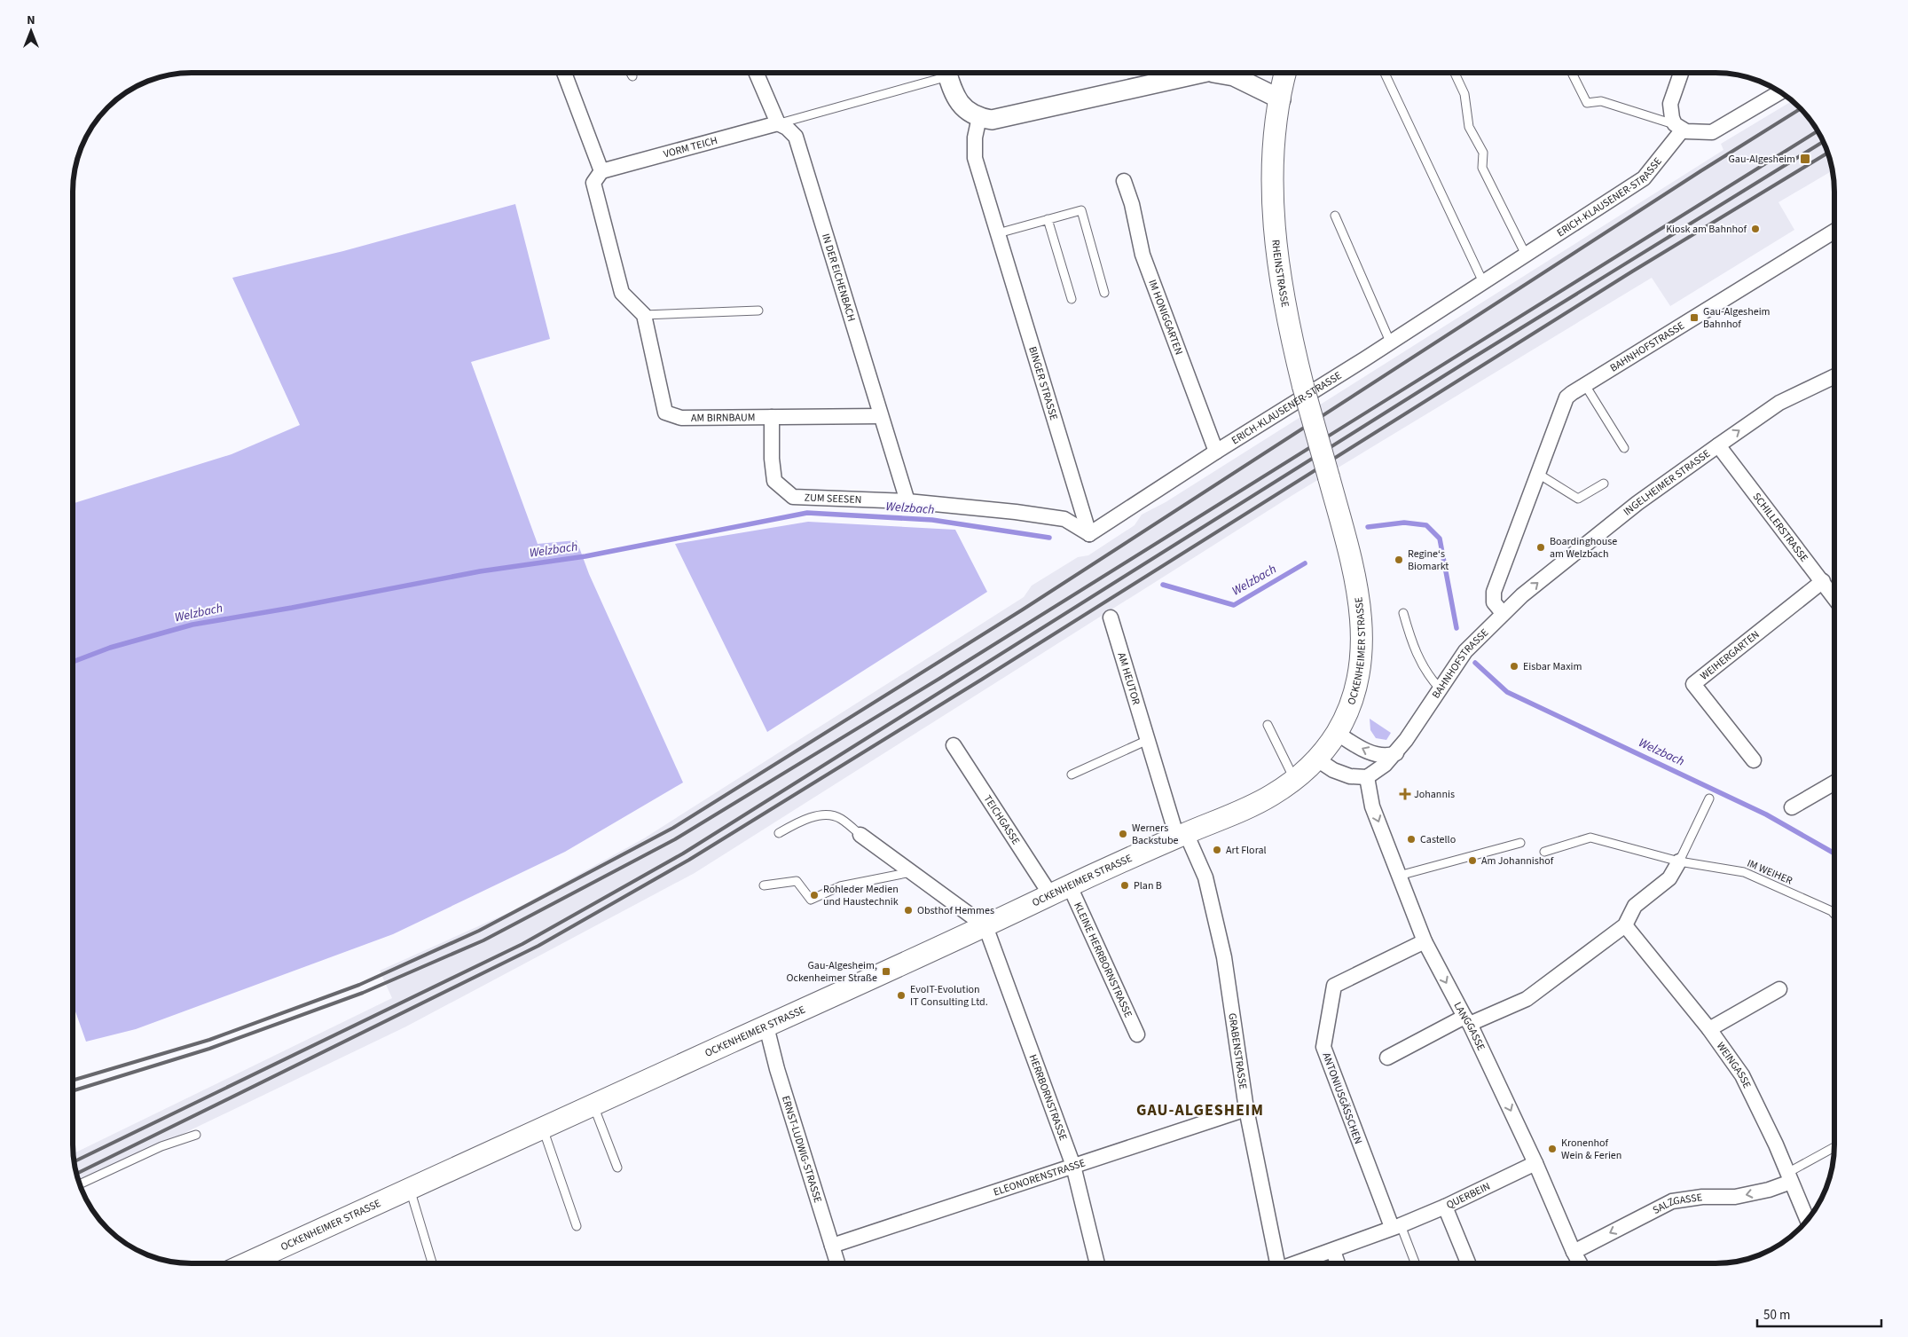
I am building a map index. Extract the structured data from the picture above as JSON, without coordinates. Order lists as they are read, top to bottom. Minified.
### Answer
{"streets":{"main road":["RHEINSTRASSE","OCKENHEIMER STRASSE"],"street":["VORM TEICH","ERICH-KLAUSENER-STRASSE","IN DER EICHENBACH","IM HONIGGARTEN","BAHNHOFSTRASSE","BINGER STRASSE","AM BIRNBAUM","INGELHEIMER STRASSE","ZUM SEESEN","SCHILLERSTRASSE","WEIHERGARTEN","AM HEUTOR","TEICHGASSE","KLEINE HERRBORNSTRASSE","LANGGASSE","GRABENSTRASSE","WEINGASSE","HERRBORNSTRASSE","ANTONIUSGÄSSCHEN","ERNST-LUDWIG-STRASSE","ELEONORENSTRASSE","QUERBEIN","SALZGASSE"],"lane":["IM WEIHER"]},"crossings":[["VORM TEICH","IN DER EICHENBACH"],["ERICH-KLAUSENER-STRASSE","IM HONIGGARTEN"],["ERICH-KLAUSENER-STRASSE","BINGER STRASSE"],["ERICH-KLAUSENER-STRASSE","ZUM SEESEN"],["RHEINSTRASSE","OCKENHEIMER STRASSE"],["IN DER EICHENBACH","AM BIRNBAUM"],["IN DER EICHENBACH","ZUM SEESEN"],["BAHNHOFSTRASSE","INGELHEIMER STRASSE"],["BAHNHOFSTRASSE","LANGGASSE"],["BINGER STRASSE","ZUM SEESEN"],["AM BIRNBAUM","ZUM SEESEN"],["INGELHEIMER STRASSE","SCHILLERSTRASSE"],["SCHILLERSTRASSE","WEIHERGARTEN"],["OCKENHEIMER STRASSE","AM HEUTOR"],["OCKENHEIMER STRASSE","TEICHGASSE"],["OCKENHEIMER STRASSE","KLEINE HERRBORNSTRASSE"],["OCKENHEIMER STRASSE","GRABENSTRASSE"],["OCKENHEIMER STRASSE","HERRBORNSTRASSE"],["OCKENHEIMER STRASSE","ERNST-LUDWIG-STRASSE"],["AM HEUTOR","GRABENSTRASSE"],["LANGGASSE","ANTONIUSGÄSSCHEN"],["LANGGASSE","QUERBEIN"],["LANGGASSE","SALZGASSE"],["GRABENSTRASSE","ELEONORENSTRASSE"],["WEINGASSE","SALZGASSE"],["HERRBORNSTRASSE","ELEONORENSTRASSE"],["ANTONIUSGÄSSCHEN","QUERBEIN"],["ERNST-LUDWIG-STRASSE","ELEONORENSTRASSE"]],"one_way":["INGELHEIMER STRASSE","LANGGASSE","SALZGASSE"],"districts":["GAU-ALGESHEIM"],"water":["Welzbach"],"places":{"transit":["Gau-Algesheim","Gau-Algesheim Bahnhof","Gau-Algesheim, Ockenheimer Straße"],"other":["Kiosk am Bahnhof","Boardinghouse am Welzbach","Regine‘s Biomarkt","Eisbar Maxim","Werners Backstube","Castello","Art Floral","Am Johannishof","Plan B","Rohleder Medien und Haustechnik","Obsthof Hemmes","EvoIT-Evolution IT Consulting Ltd.","Kronenhof Wein & Ferien"],"health":["Johannis"]},"scale_bar":"50 m","north":"top"}
